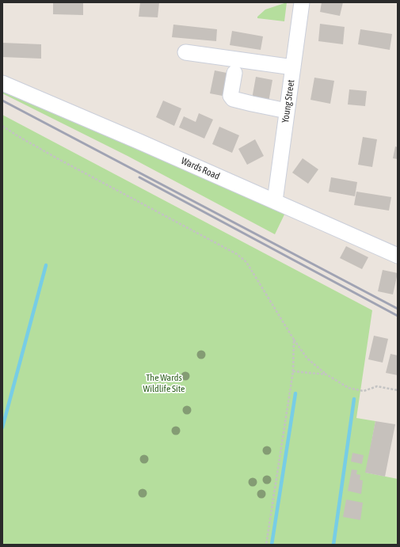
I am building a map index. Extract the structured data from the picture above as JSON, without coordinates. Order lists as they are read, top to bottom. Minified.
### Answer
{"streets":{"street":["Young Street","Wards Road"]},"crossings":[["Young Street","Wards Road"]],"parks":["The Wards Wildlife Site"]}
